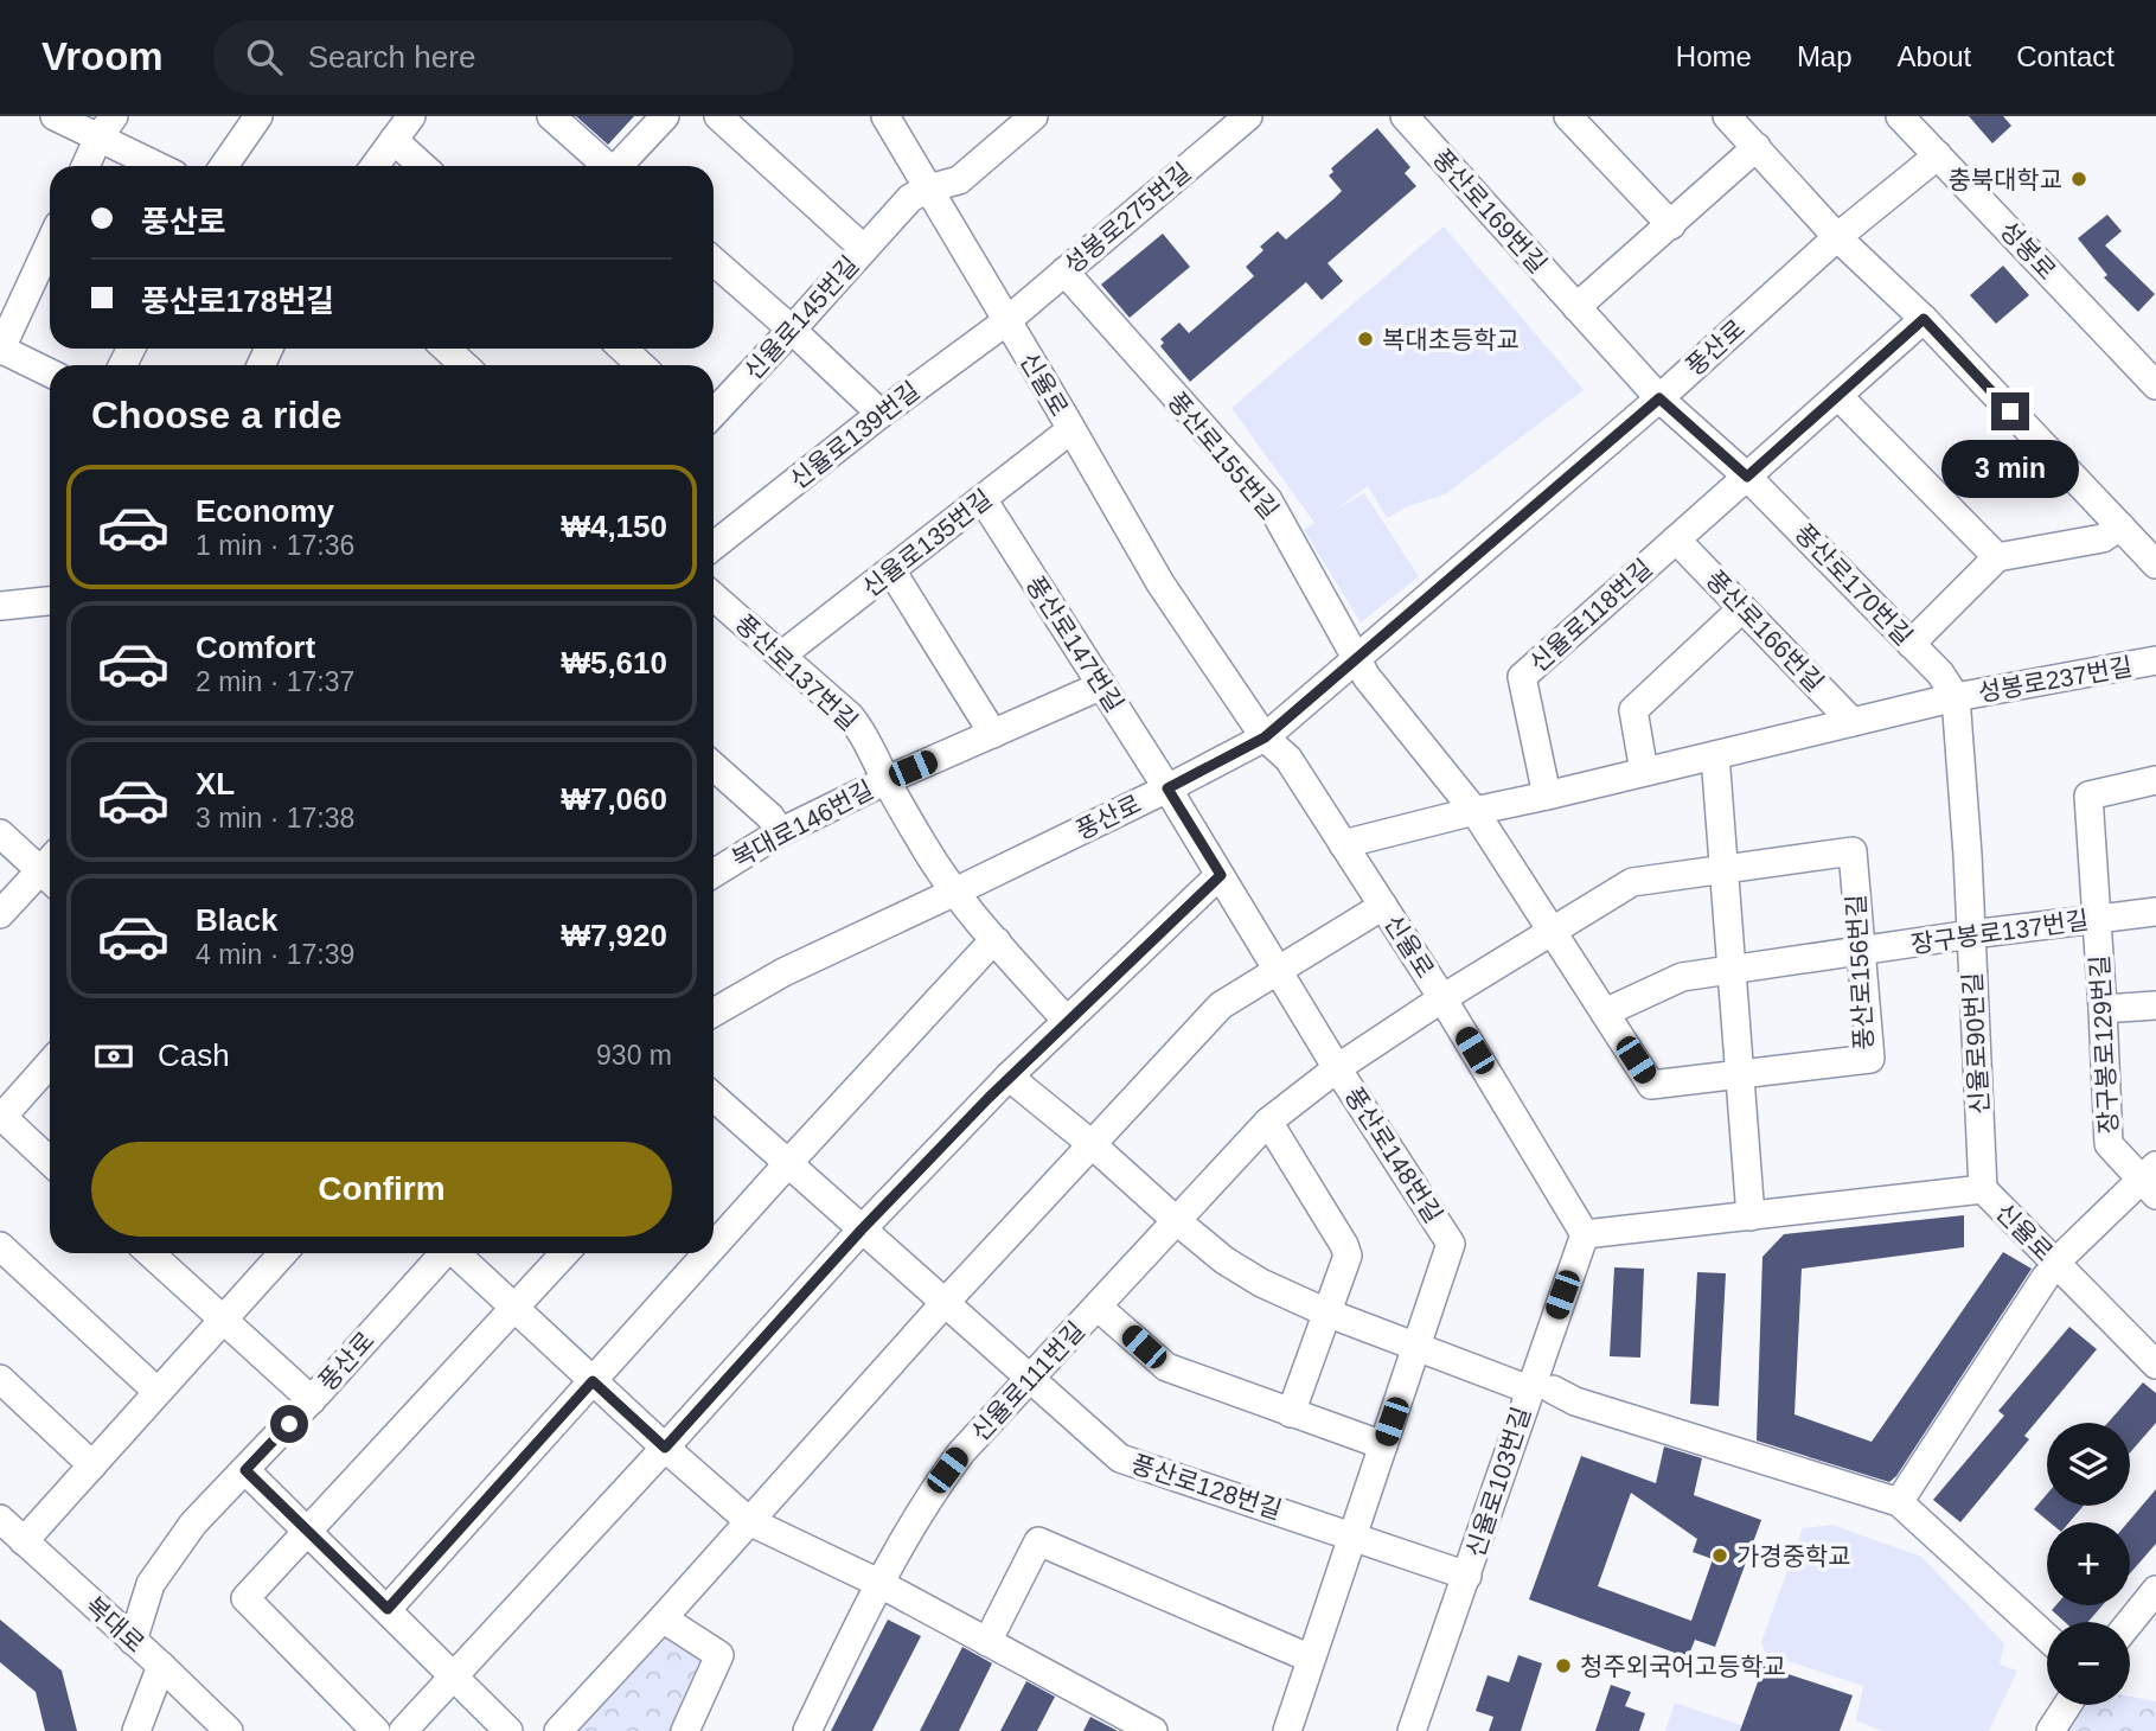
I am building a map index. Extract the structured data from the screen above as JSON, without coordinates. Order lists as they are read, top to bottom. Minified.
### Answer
{"streets":{"street":["풍산로169번길","성봉로275번길","성봉로","신율로145번길","풍산로","신율로","신율로139번길","풍산로155번길","신율로135번길","풍산로170번길","신율로118번길","풍산로166번길","풍산로147번길","풍산로137번길","성봉로237번길","복대로146번길","장구봉로137번길","풍산로156번길","신율로90번길","장구봉로129번길","풍산로148번길","신율로111번길","신율로103번길","풍산로128번길","복대로"]},"crossings":[["풍산로169번길","풍산로"],["풍산로169번길","풍산로170번길"],["성봉로275번길","신율로"],["성봉로275번길","신율로139번길"],["성봉로275번길","풍산로155번길"],["성봉로","풍산로"],["신율로145번길","신율로"],["풍산로","신율로"],["풍산로","풍산로155번길"],["풍산로","풍산로170번길"],["풍산로","풍산로147번길"],["풍산로","풍산로137번길"],["풍산로","풍산로156번길"],["풍산로","풍산로148번길"],["풍산로","복대로"],["신율로","신율로139번길"],["신율로","신율로135번길"],["신율로","신율로90번길"],["신율로","신율로111번길"],["신율로","신율로103번길"],["풍산로155번길","풍산로156번길"],["신율로135번길","풍산로147번길"],["신율로135번길","풍산로137번길"],["풍산로170번길","성봉로237번길"],["풍산로170번길","신율로90번길"],["신율로118번길","풍산로166번길"],["풍산로147번길","복대로146번길"],["풍산로147번길","풍산로148번길"],["풍산로137번길","복대로146번길"],["성봉로237번길","신율로90번길"],["장구봉로137번길","풍산로156번길"],["장구봉로137번길","신율로90번길"],["장구봉로137번길","장구봉로129번길"],["풍산로156번길","신율로111번길"],["풍산로148번길","신율로111번길"],["풍산로148번길","풍산로128번길"],["신율로111번길","풍산로128번길"],["신율로103번길","풍산로128번길"]],"places":["충북대학교","복대초등학교","가경중학교","청주외국어고등학교"],"page":{"header":"Vroom","search":"Search here","nav":["Home","Map","About","Contact"],"banner":["풍산로","풍산로178번길"],"heading":"Choose a ride","bubble":"3 min","list":[{"name":"Economy","note":"1 min · 17:36","value":"₩4,150"},{"name":"Comfort","note":"2 min · 17:37","value":"₩5,610"},{"name":"XL","note":"3 min · 17:38","value":"₩7,060"},{"name":"Black","note":"4 min · 17:39","value":"₩7,920"}],"pay":["Cash","930 m"],"buttons":"Confirm","map_buttons":["+","−"]}}
